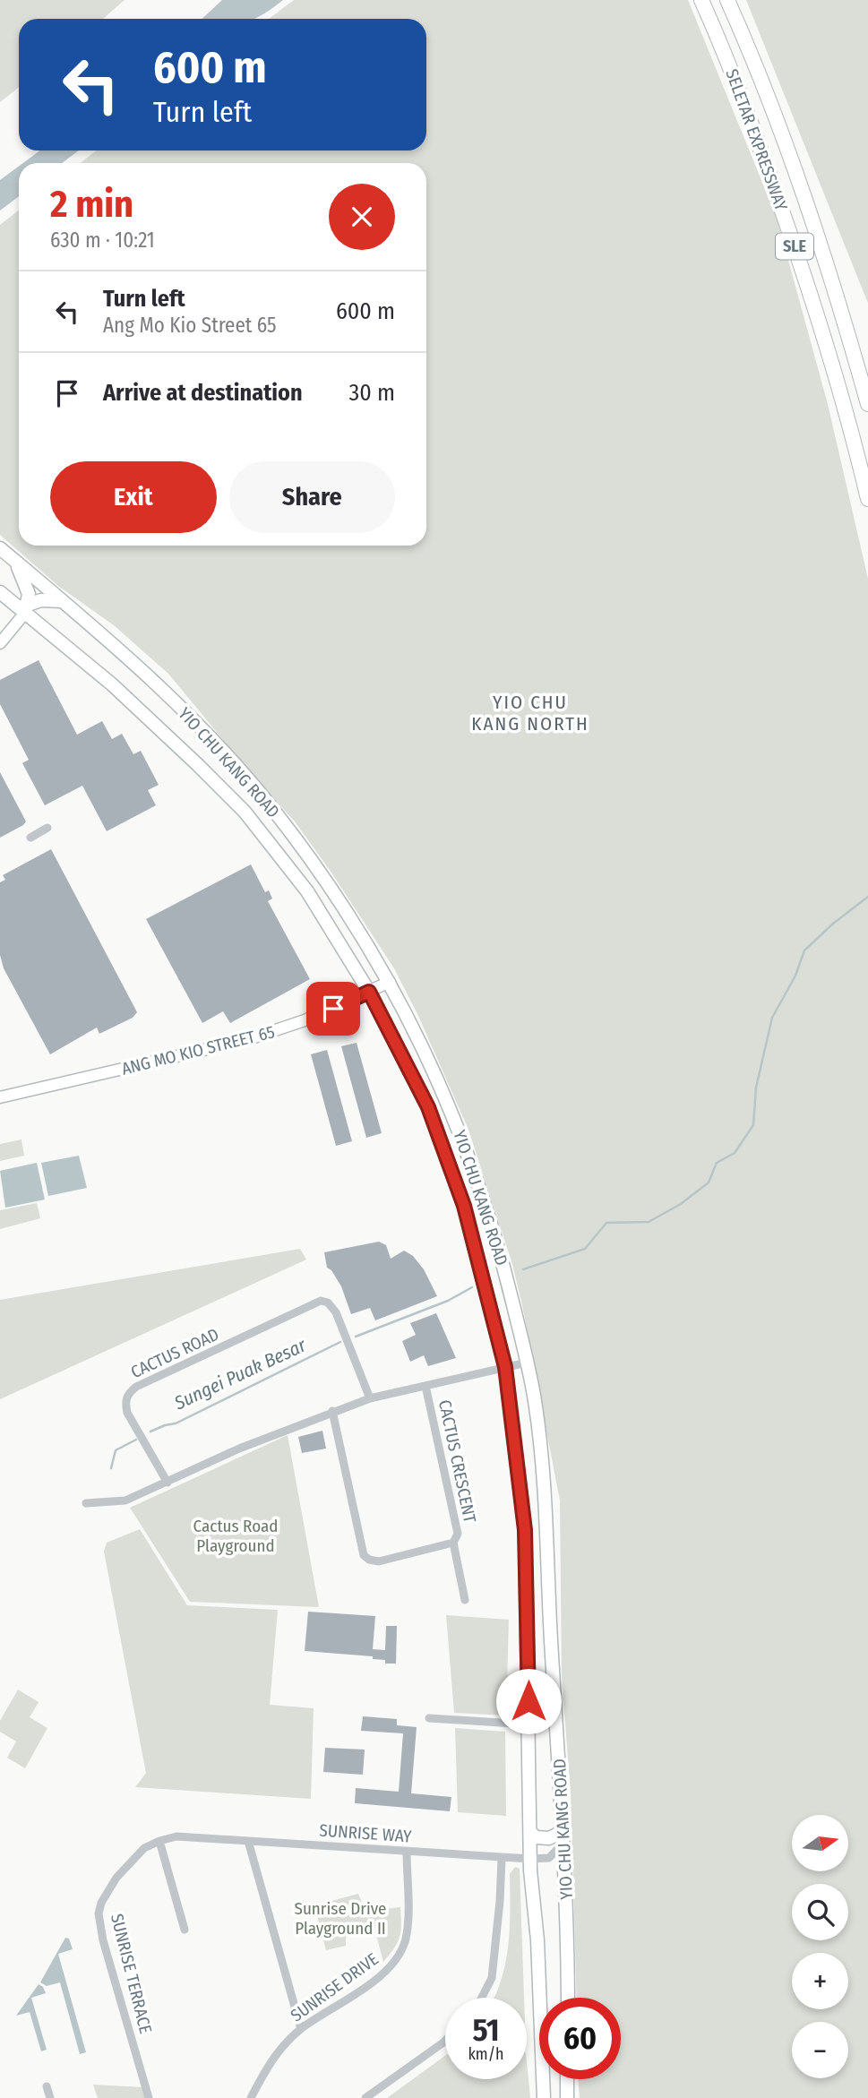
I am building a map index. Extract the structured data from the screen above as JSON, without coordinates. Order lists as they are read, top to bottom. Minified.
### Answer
{"streets":{"highway":["SELETAR EXPRESSWAY","SLE"],"main road":["YIO CHU KANG ROAD"],"street":["ANG MO KIO STREET 65","CACTUS ROAD","CACTUS CRESCENT","SUNRISE WAY","SUNRISE TERRACE","SUNRISE DRIVE"]},"crossings":[["YIO CHU KANG ROAD","ANG MO KIO STREET 65"],["YIO CHU KANG ROAD","SUNRISE WAY"],["SUNRISE WAY","SUNRISE TERRACE"],["SUNRISE WAY","SUNRISE DRIVE"]],"districts":["YIO CHU KANG NORTH"],"water":["Sungei Puak Besar"],"parks":["Cactus Road Playground","Sunrise Drive Playground II"],"north":"right","page":{"turn":["600 m","Turn left"],"heading":["2 min","630 m · 10:21"],"list":[{"name":"Turn left","note":"Ang Mo Kio Street 65","value":"600 m"},{"name":"Arrive at destination","value":"30 m"}],"buttons":["Exit","Share"],"map_buttons":["+","−"],"speed":"51 km/h","limit":"60"}}
